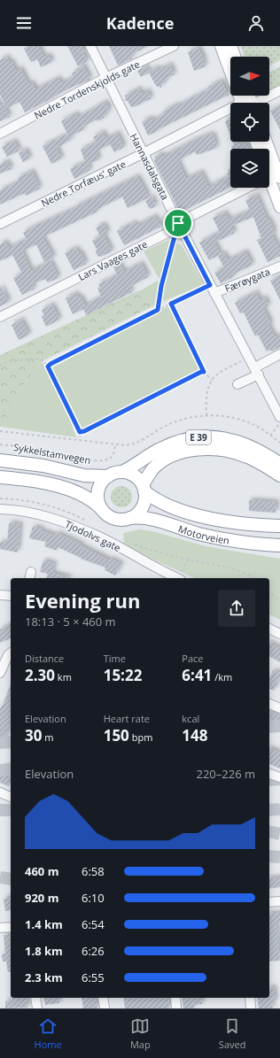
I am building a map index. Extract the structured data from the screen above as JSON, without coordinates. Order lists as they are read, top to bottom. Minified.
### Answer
{"streets":{"highway":["E 39","Motorveien"],"street":["Nedre Tordenskjolds gate","Hannasdalsgata","Nedre Torfæus' gate","Lars Vaages gate","Færøygata","Tjodolvs gate"],"path":["Sykkelstamvegen"]},"crossings":[["Nedre Tordenskjolds gate","Hannasdalsgata"],["Hannasdalsgata","Nedre Torfæus' gate"],["Hannasdalsgata","Lars Vaages gate"],["Hannasdalsgata","Færøygata"],["E 39","Motorveien"]],"north":"right","page":{"header":"Kadence","heading":["Evening run","18:13 · 5 × 460 m"],"stats":[["Distance","2.30 km"],["Time","15:22"],["Pace","6:41 /km"],["Elevation","30 m"],["Heart rate","150 bpm"],["kcal","148"]],"chart":["Elevation","220–226 m"],"list":[{"name":"460 m","note":"6:58"},{"name":"920 m","note":"6:10"},{"name":"1.4 km","note":"6:54"},{"name":"1.8 km","note":"6:26"},{"name":"2.3 km","note":"6:55"}],"tabs":["Home","Map","Saved"]}}
